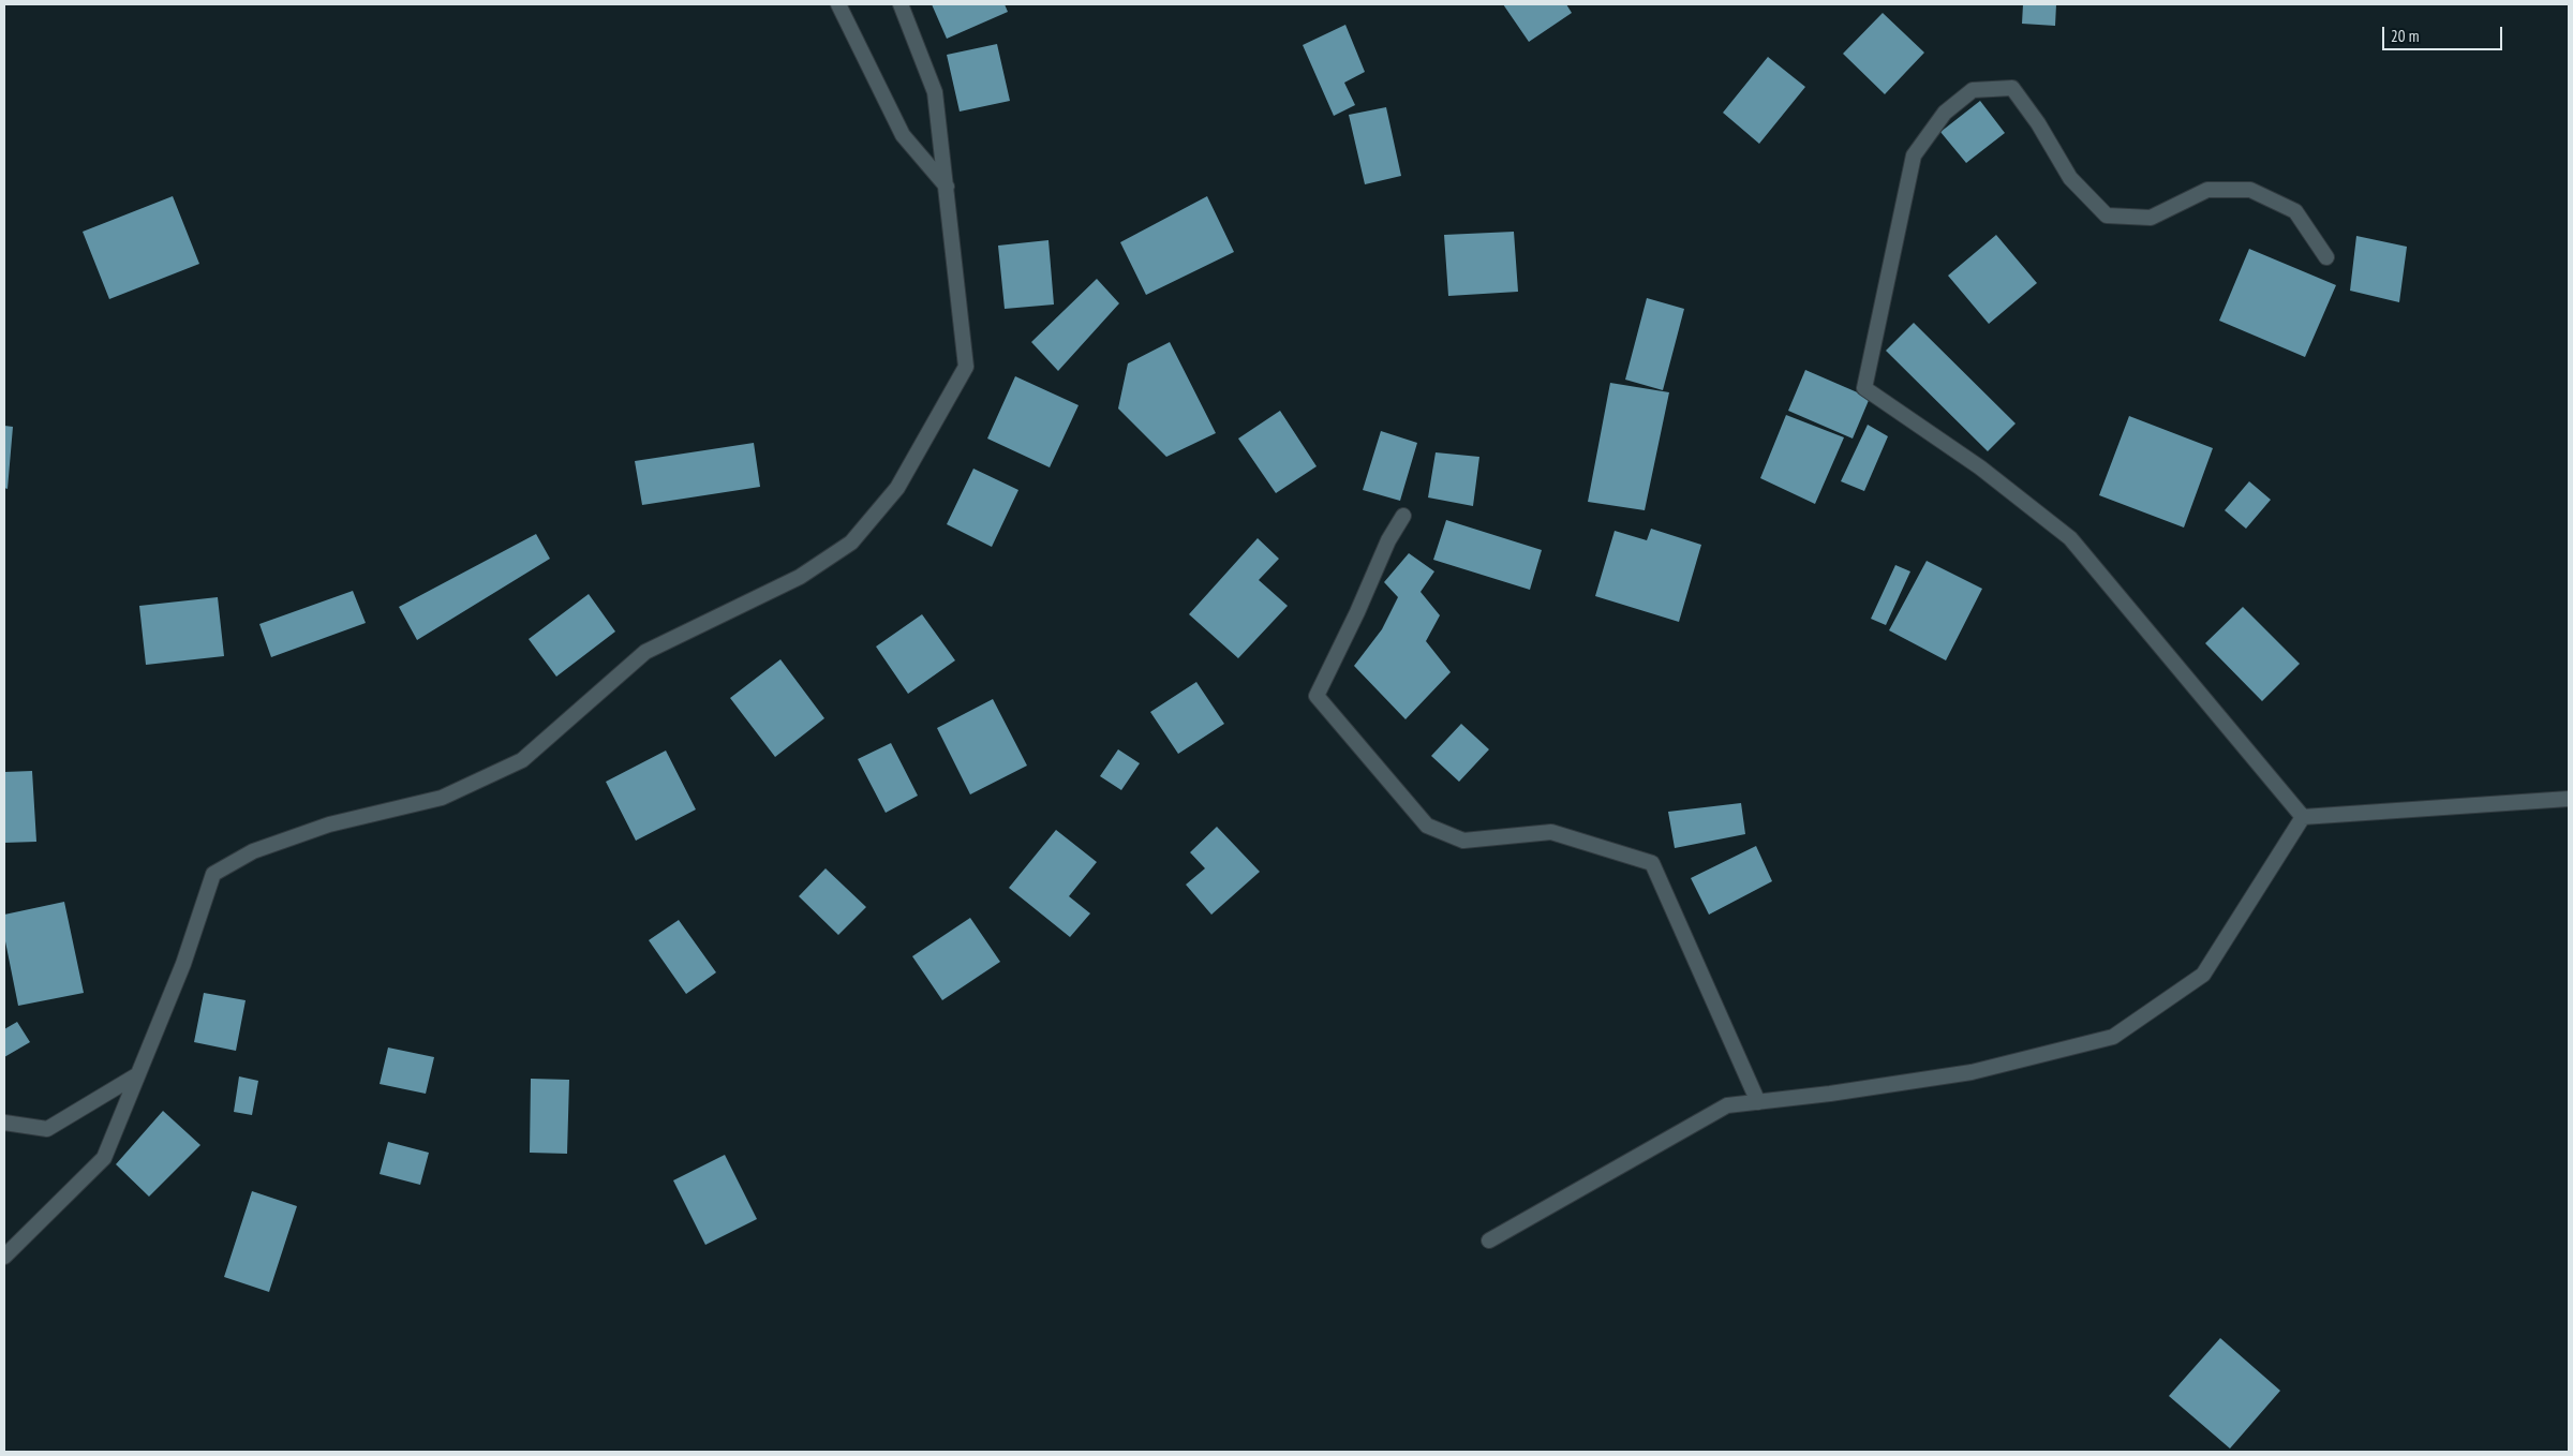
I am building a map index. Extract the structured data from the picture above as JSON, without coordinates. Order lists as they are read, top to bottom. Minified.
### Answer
{"scale_bar":"20 m"}
